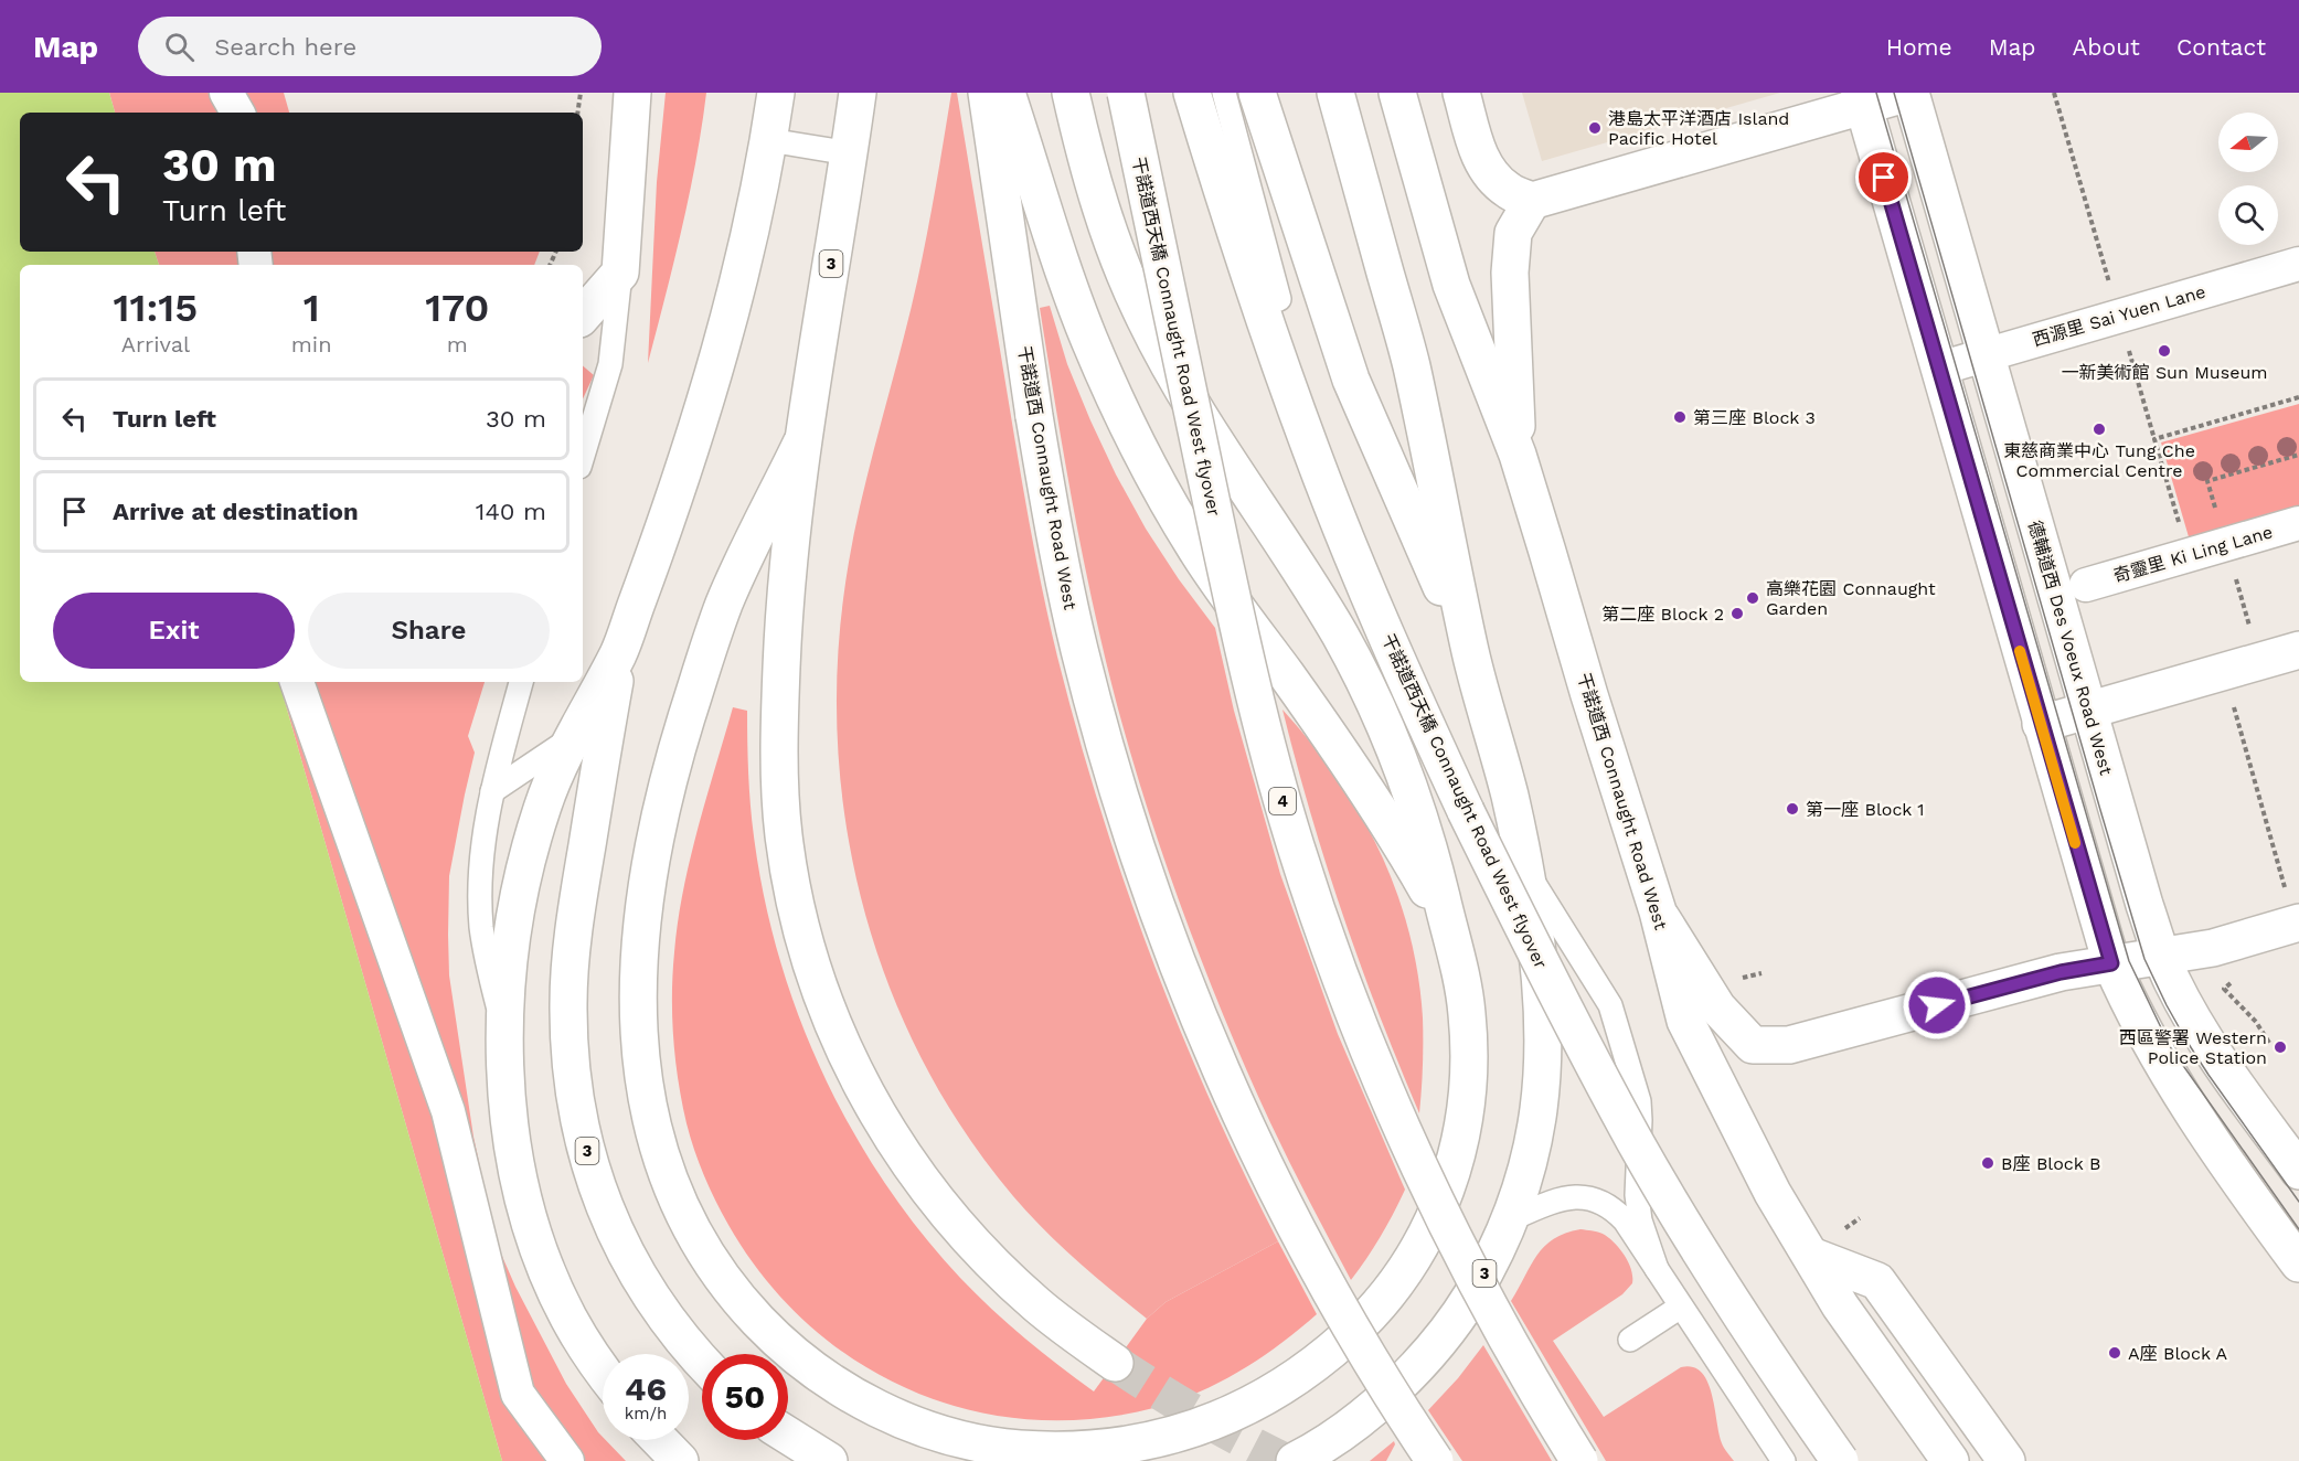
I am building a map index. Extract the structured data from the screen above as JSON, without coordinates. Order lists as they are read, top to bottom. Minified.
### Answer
{"streets":{"main road":["3","干諾道西天橋 Connaught Road West flyover","干諾道西 Connaught Road West","德輔道西 Des Voeux Road West","4"],"street":["西源里 Sai Yuen Lane","奇靈里 Ki Ling Lane"]},"crossings":[["西源里 Sai Yuen Lane","德輔道西 Des Voeux Road West"]],"places":["港島太平洋酒店 Island Pacific Hotel","一新美術館 Sun Museum","第三座 Block 3","東慈商業中心 Tung Che Commercial Centre","高樂花園 Connaught Garden","第二座 Block 2","第一座 Block 1","西區警署 Western Police Station","B座 Block B","A座 Block A"],"north":"left","page":{"header":"Map","search":"Search here","nav":["Home","Map","About","Contact"],"turn":["30 m","Turn left"],"eta":["11:15","Arrival","1","min","170","m"],"list":[{"name":"Turn left","value":"30 m"},{"name":"Arrive at destination","value":"140 m"}],"buttons":["Exit","Share"],"speed":"46 km/h","limit":"50"}}
